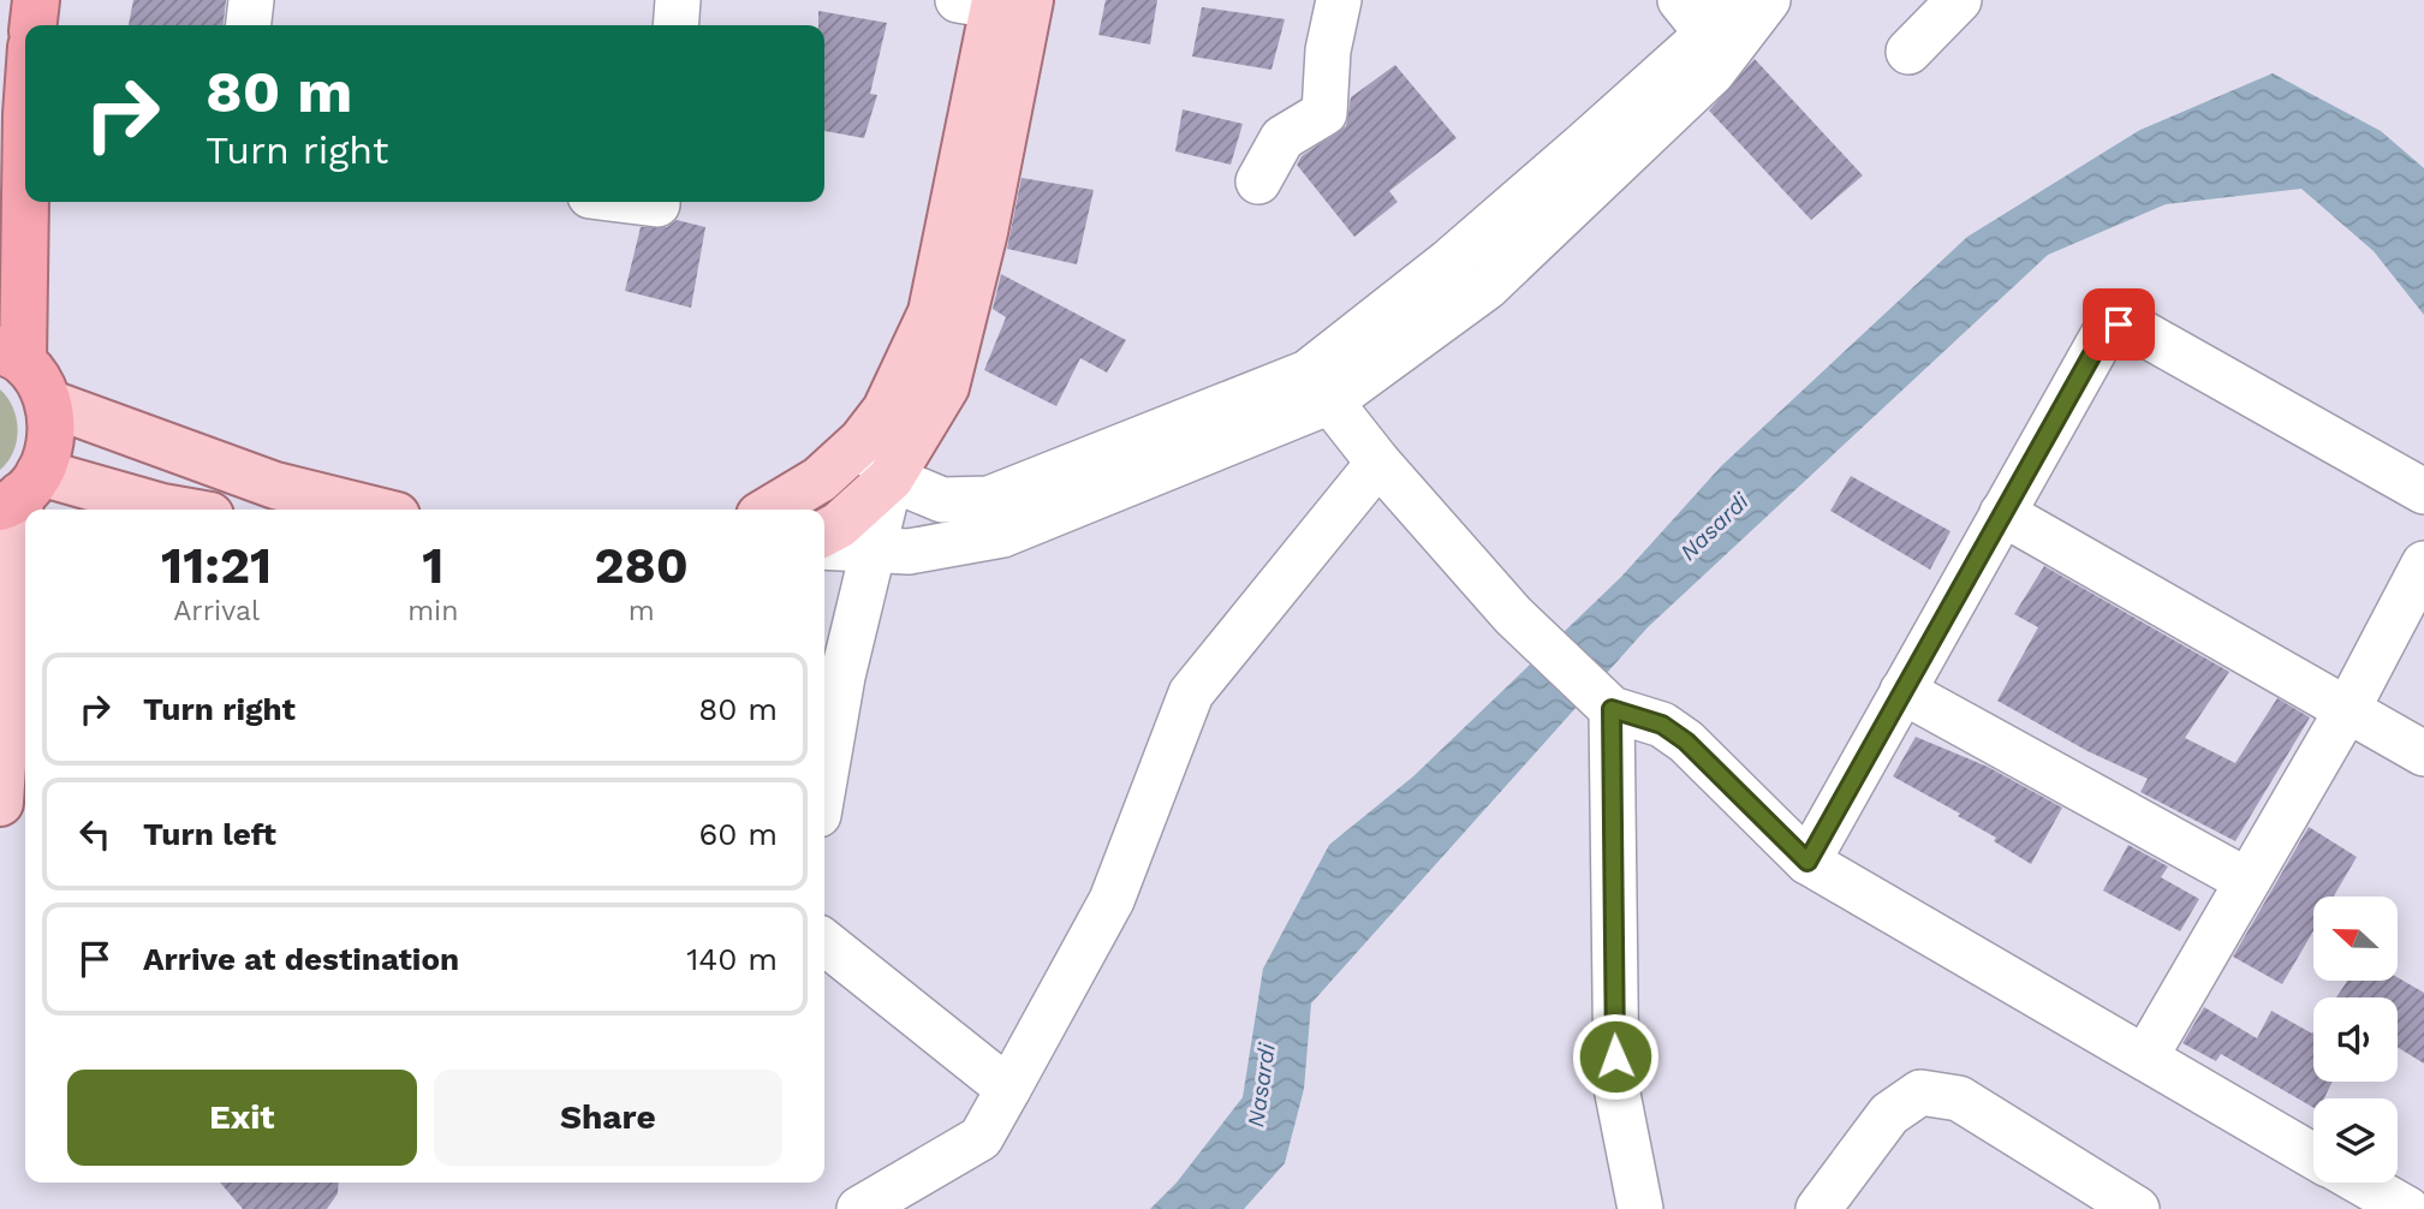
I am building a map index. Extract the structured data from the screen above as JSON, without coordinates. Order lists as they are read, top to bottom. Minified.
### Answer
{"water":["Nasardi"],"north":"left","page":{"turn":["80 m","Turn right"],"eta":["11:21","Arrival","1","min","280","m"],"list":[{"name":"Turn right","value":"80 m"},{"name":"Turn left","value":"60 m"},{"name":"Arrive at destination","value":"140 m"}],"buttons":["Exit","Share"]}}
